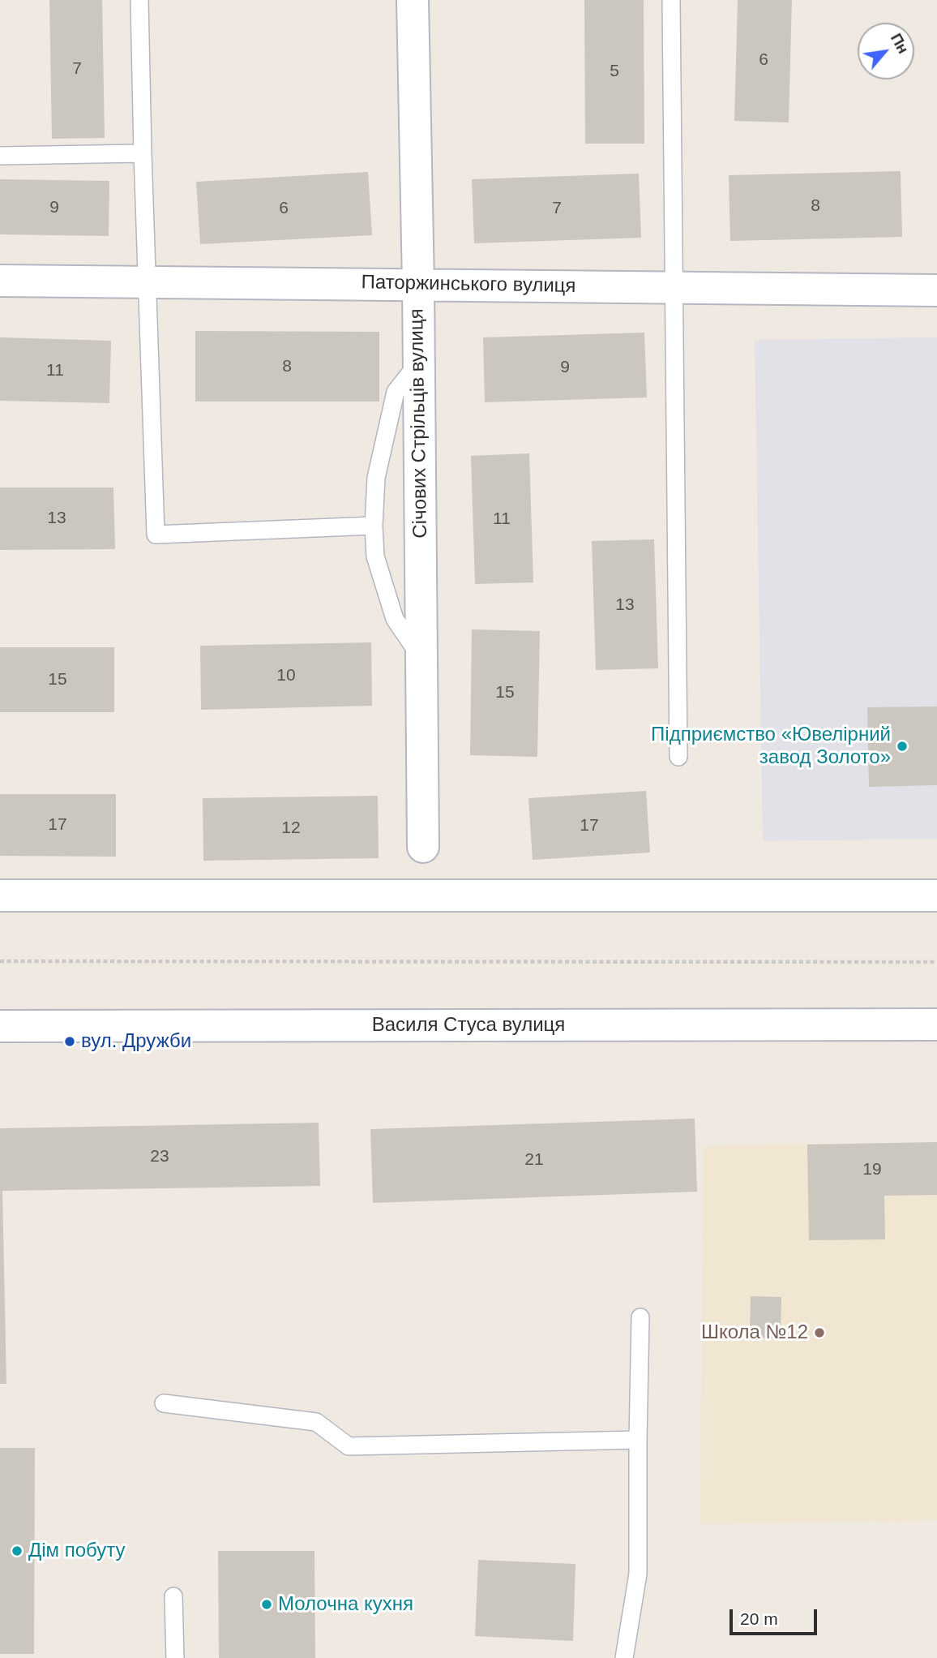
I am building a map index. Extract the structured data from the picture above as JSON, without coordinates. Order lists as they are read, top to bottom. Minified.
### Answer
{"streets":{"street":["Паторжинського вулиця","Січових Стрільців вулиця","Василя Стуса вулиця"]},"crossings":[["Паторжинського вулиця","Січових Стрільців вулиця"]],"places":["Підприємство «Ювелірний завод Золото»","вул. Дружби","Школа №12","Дім побуту","Молочна кухня"],"house_numbers":["6","7","5","8","9","6","7","8","9","11","13","11","13","10","15","15","17","17","12","23","21","19"],"scale_bar":"20 m","north":"top right"}
